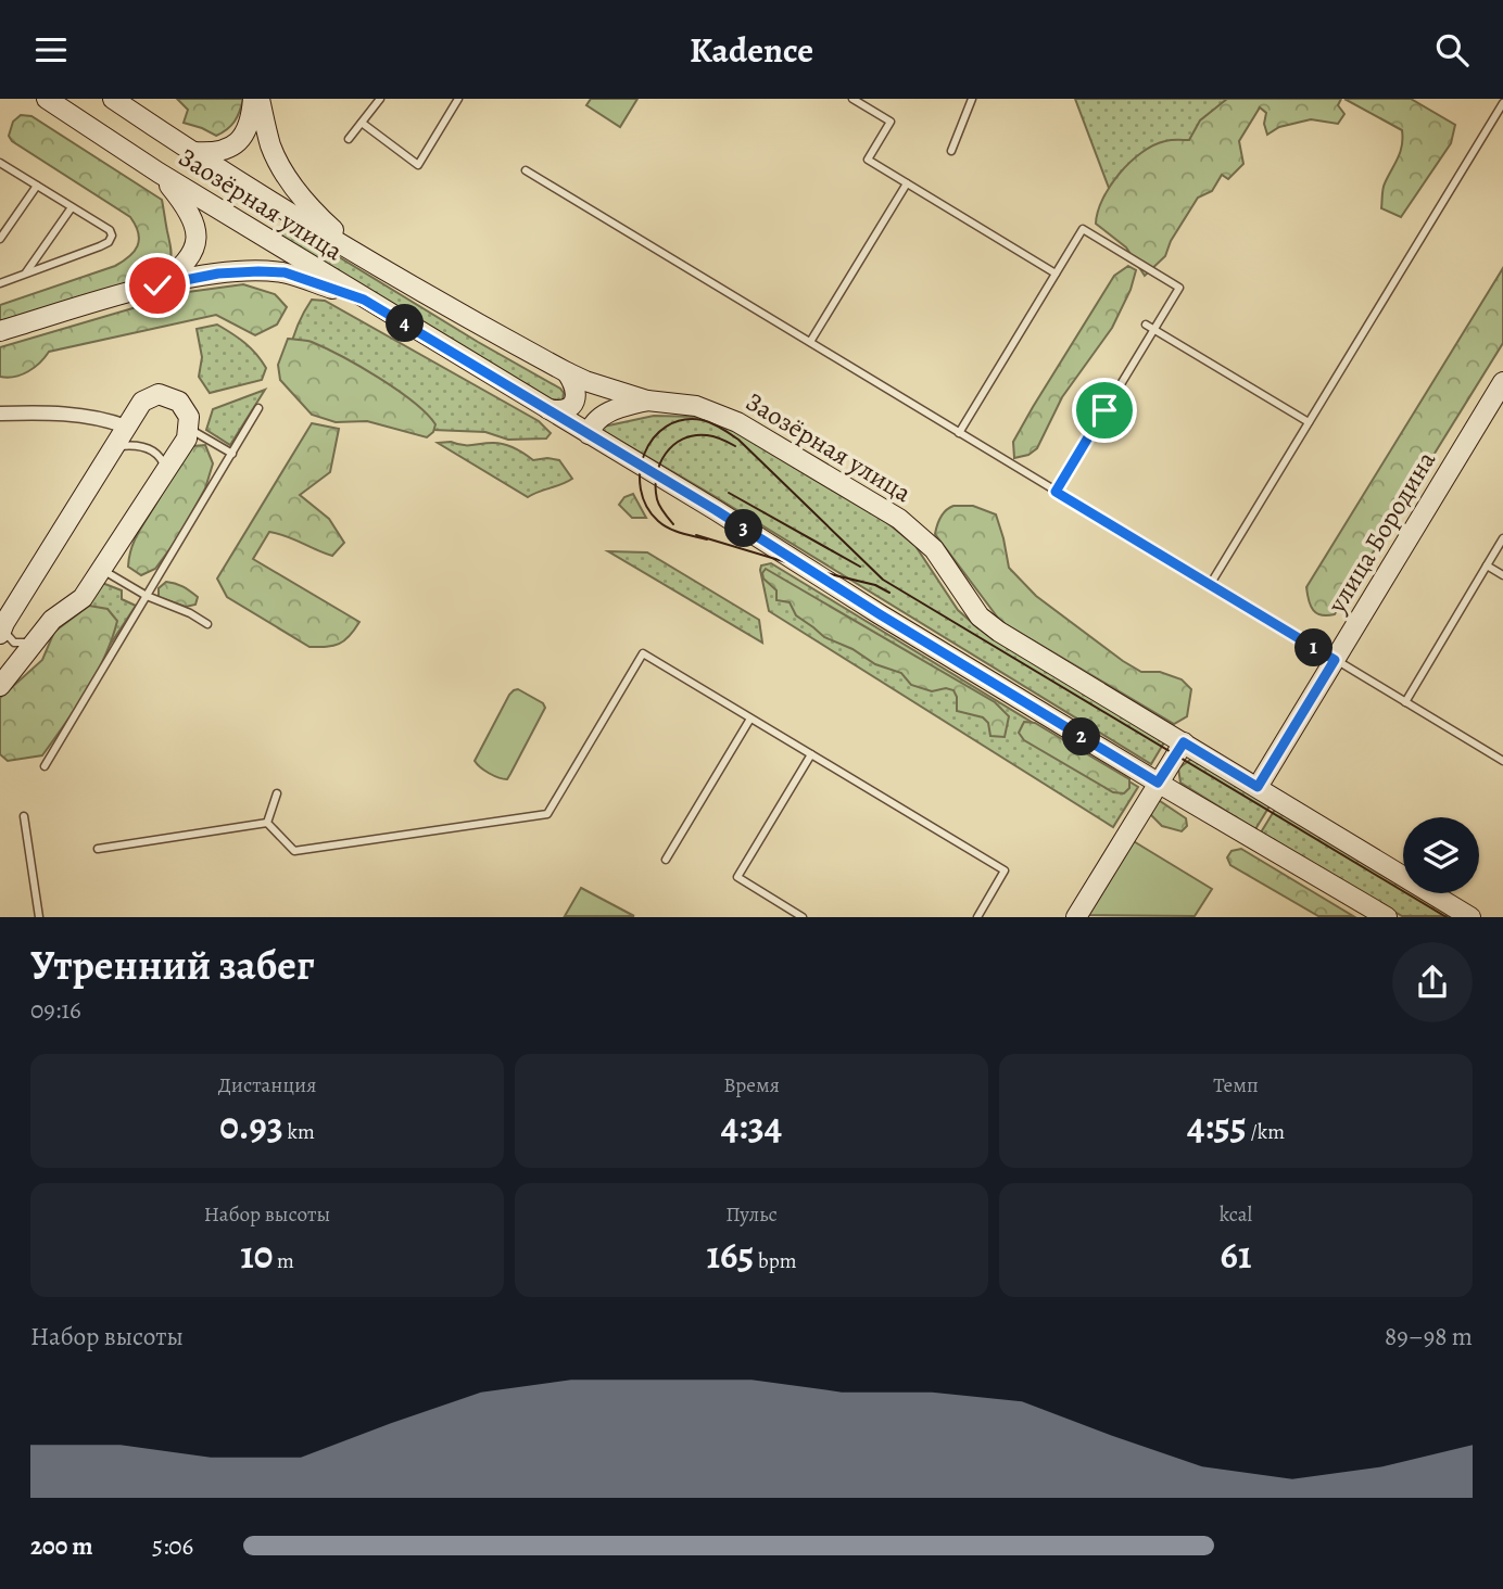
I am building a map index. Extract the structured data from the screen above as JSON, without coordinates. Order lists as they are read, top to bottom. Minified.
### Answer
{"streets":{"main road":["Заозёрная улица","улица Бородина"]},"crossings":[["Заозёрная улица","улица Бородина"]],"page":{"header":"Kadence","pins":["4","3","1","2"],"heading":["Утренний забег","09:16"],"stats":[["Дистанция","0.93 km"],["Время","4:34"],["Темп","4:55 /km"],["Набор высоты","10 m"],["Пульс","165 bpm"],["kcal","61"]],"chart":["Набор высоты","89–98 m"],"list":[{"name":"200 m","note":"5:06"}]}}
